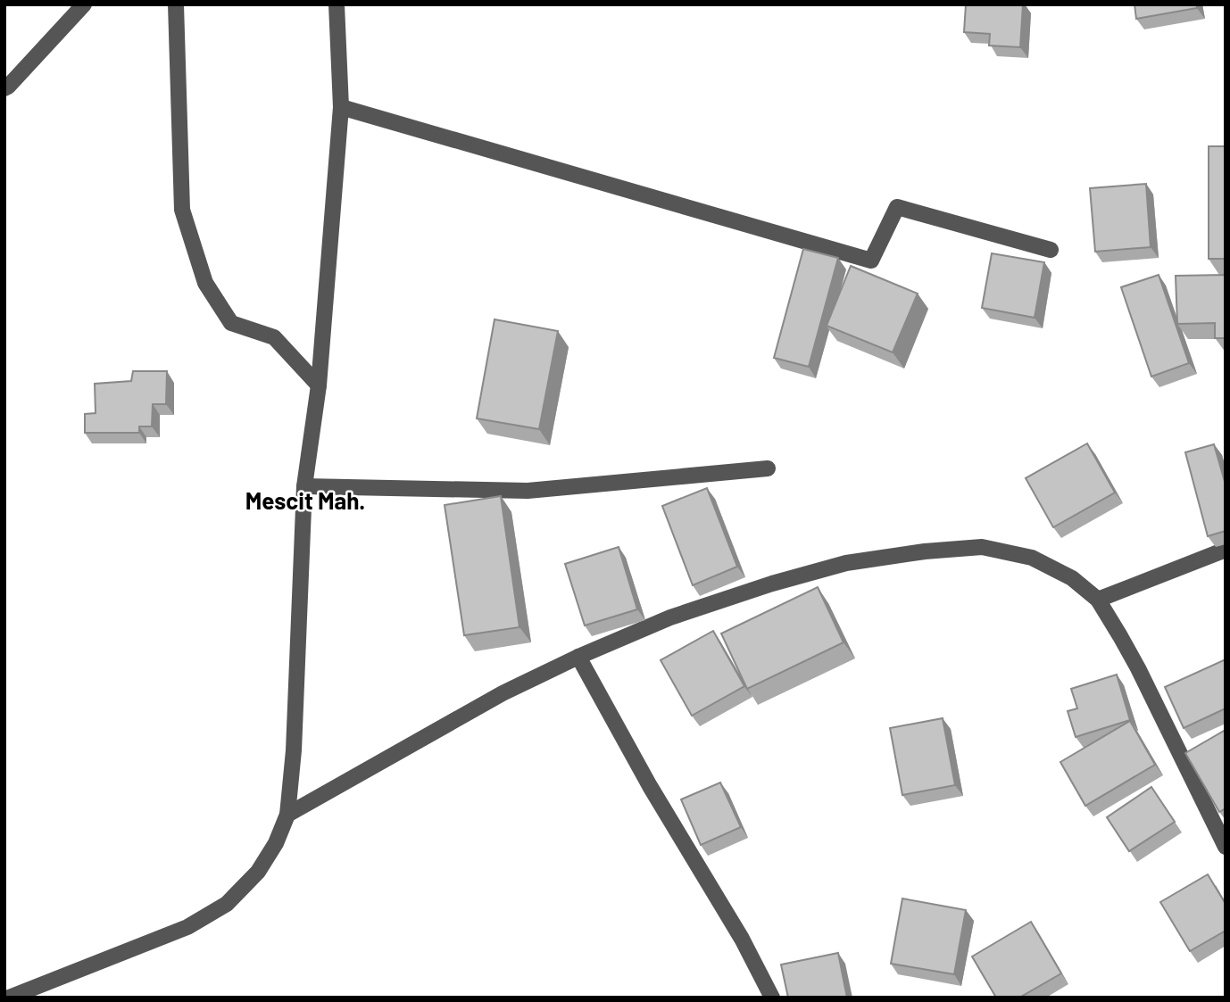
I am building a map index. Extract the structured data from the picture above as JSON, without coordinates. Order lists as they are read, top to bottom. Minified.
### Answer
{"districts":["Mescit Mah."]}
